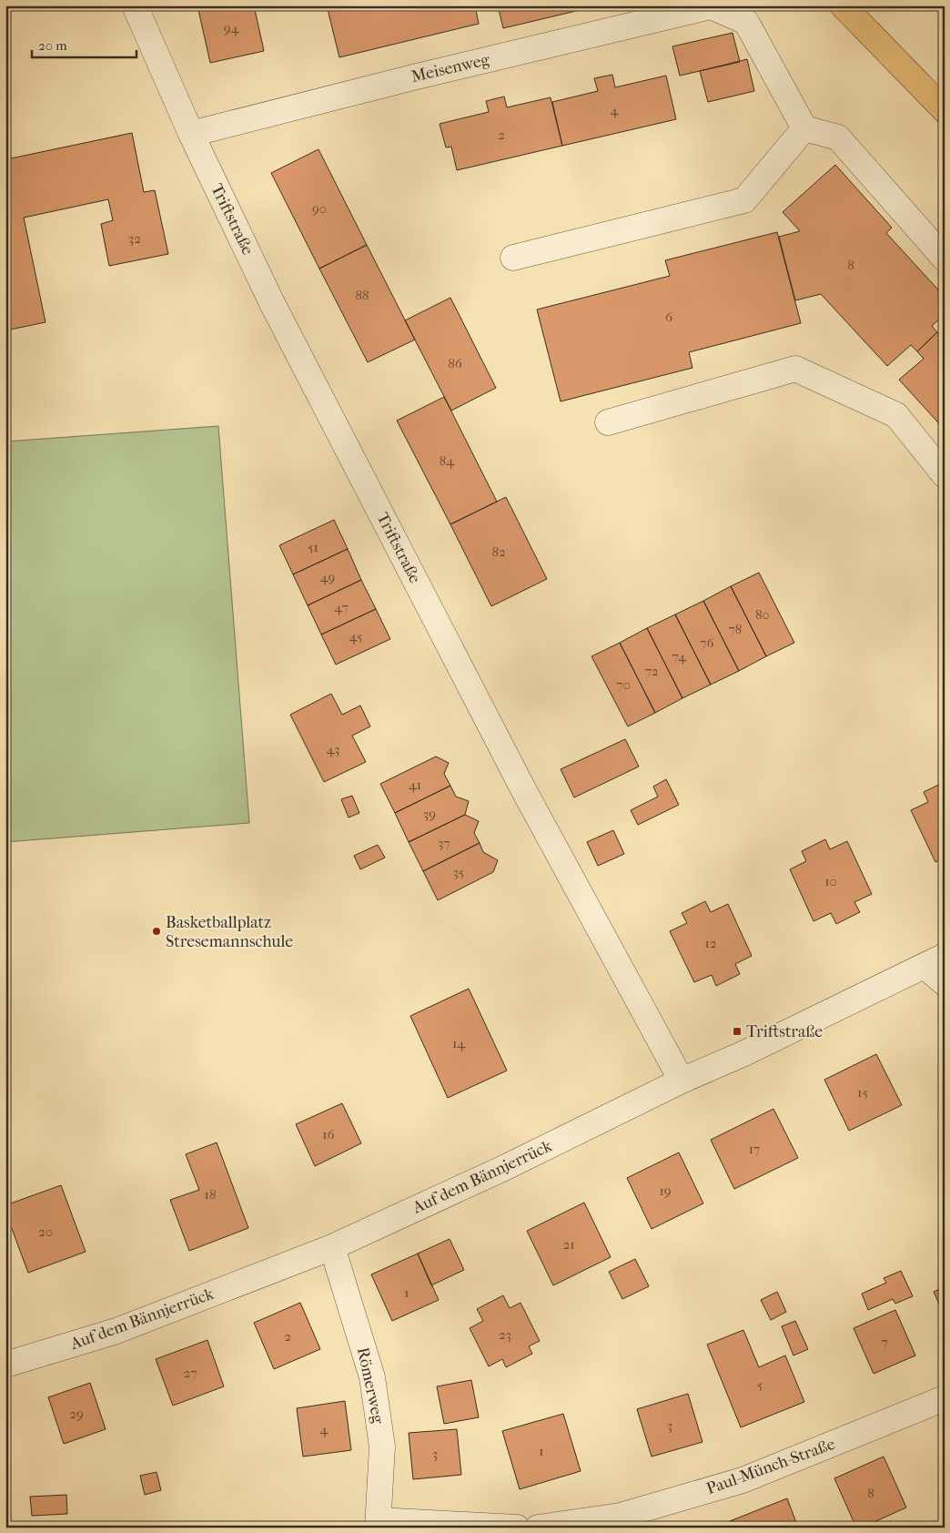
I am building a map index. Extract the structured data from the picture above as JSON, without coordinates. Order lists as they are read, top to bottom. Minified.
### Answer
{"streets":{"street":["Meisenweg","Triftstraße","Auf dem Bännjerrück","Römerweg","Paul-Münch-Straße"]},"crossings":[["Meisenweg","Triftstraße"],["Triftstraße","Auf dem Bännjerrück"],["Auf dem Bännjerrück","Römerweg"]],"places":{"other":["Basketballplatz Stresemannschule"],"transit":["Triftstraße"]},"house_numbers":["94","4","2","90","32","8","88","6","86","84","51","82","49","47","80","78","45","76","74","72","70","43","41","39","37","35","10","12","14","15","16","17","19","18","20","21","1","23","2","7","27","5","29","3","4","1","3","8"],"scale_bar":"20 m"}
